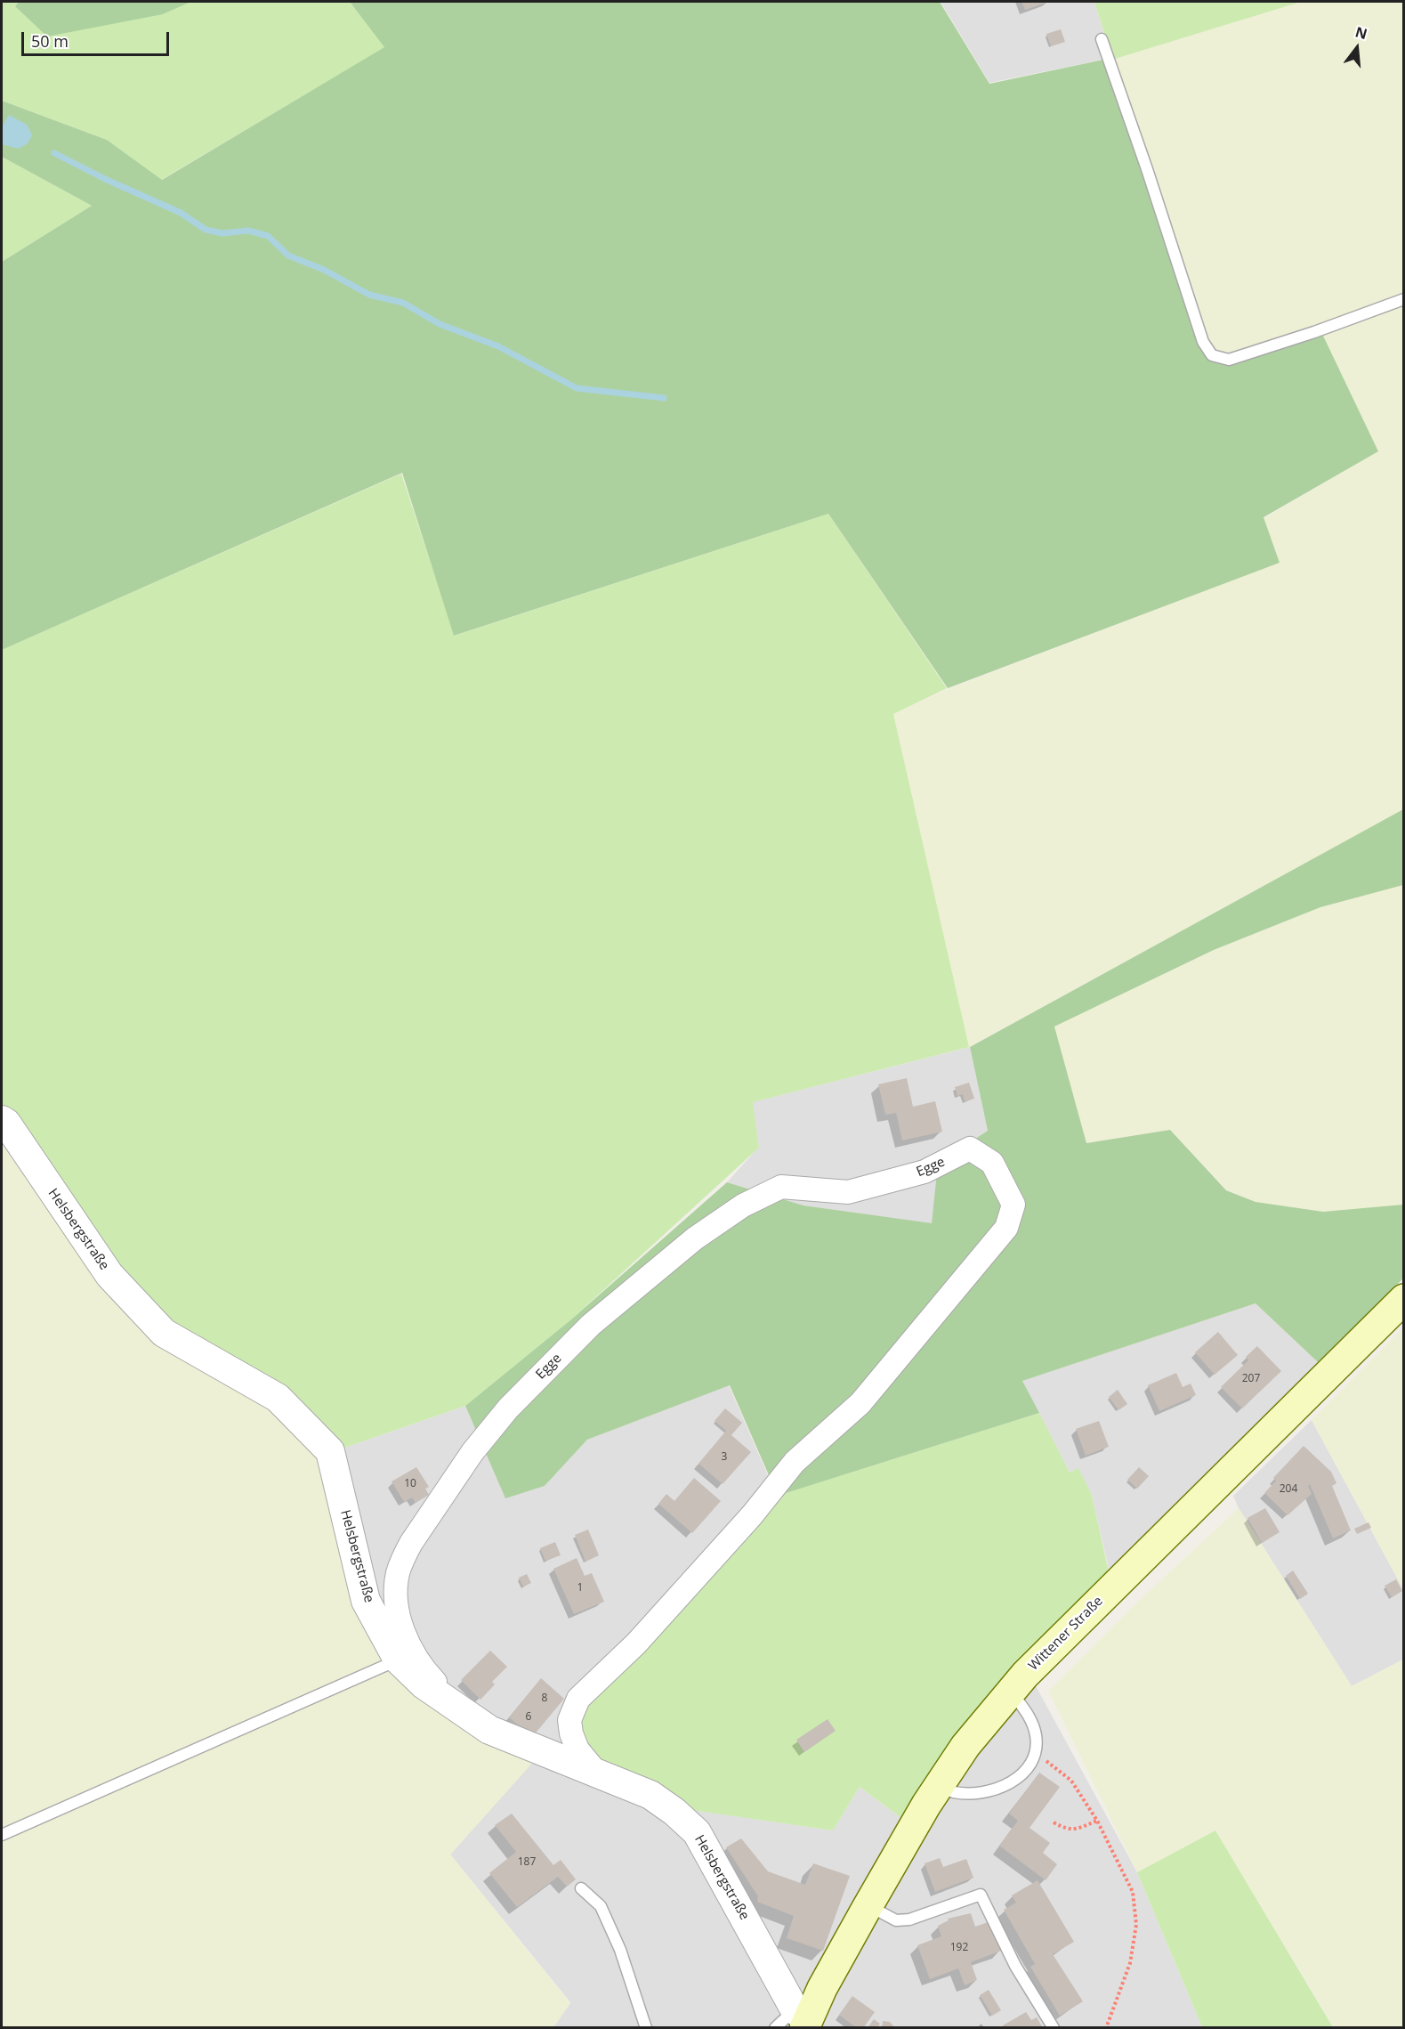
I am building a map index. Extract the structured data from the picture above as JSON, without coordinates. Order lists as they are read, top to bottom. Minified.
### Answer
{"streets":{"main road":["Wittener Straße"],"street":["Egge","Helsbergstraße"]},"crossings":[["Egge","Helsbergstraße"],["Helsbergstraße","Wittener Straße"]],"house_numbers":["207","3","10","204","1","8","6","187","192"],"scale_bar":"50 m","north":"top"}
